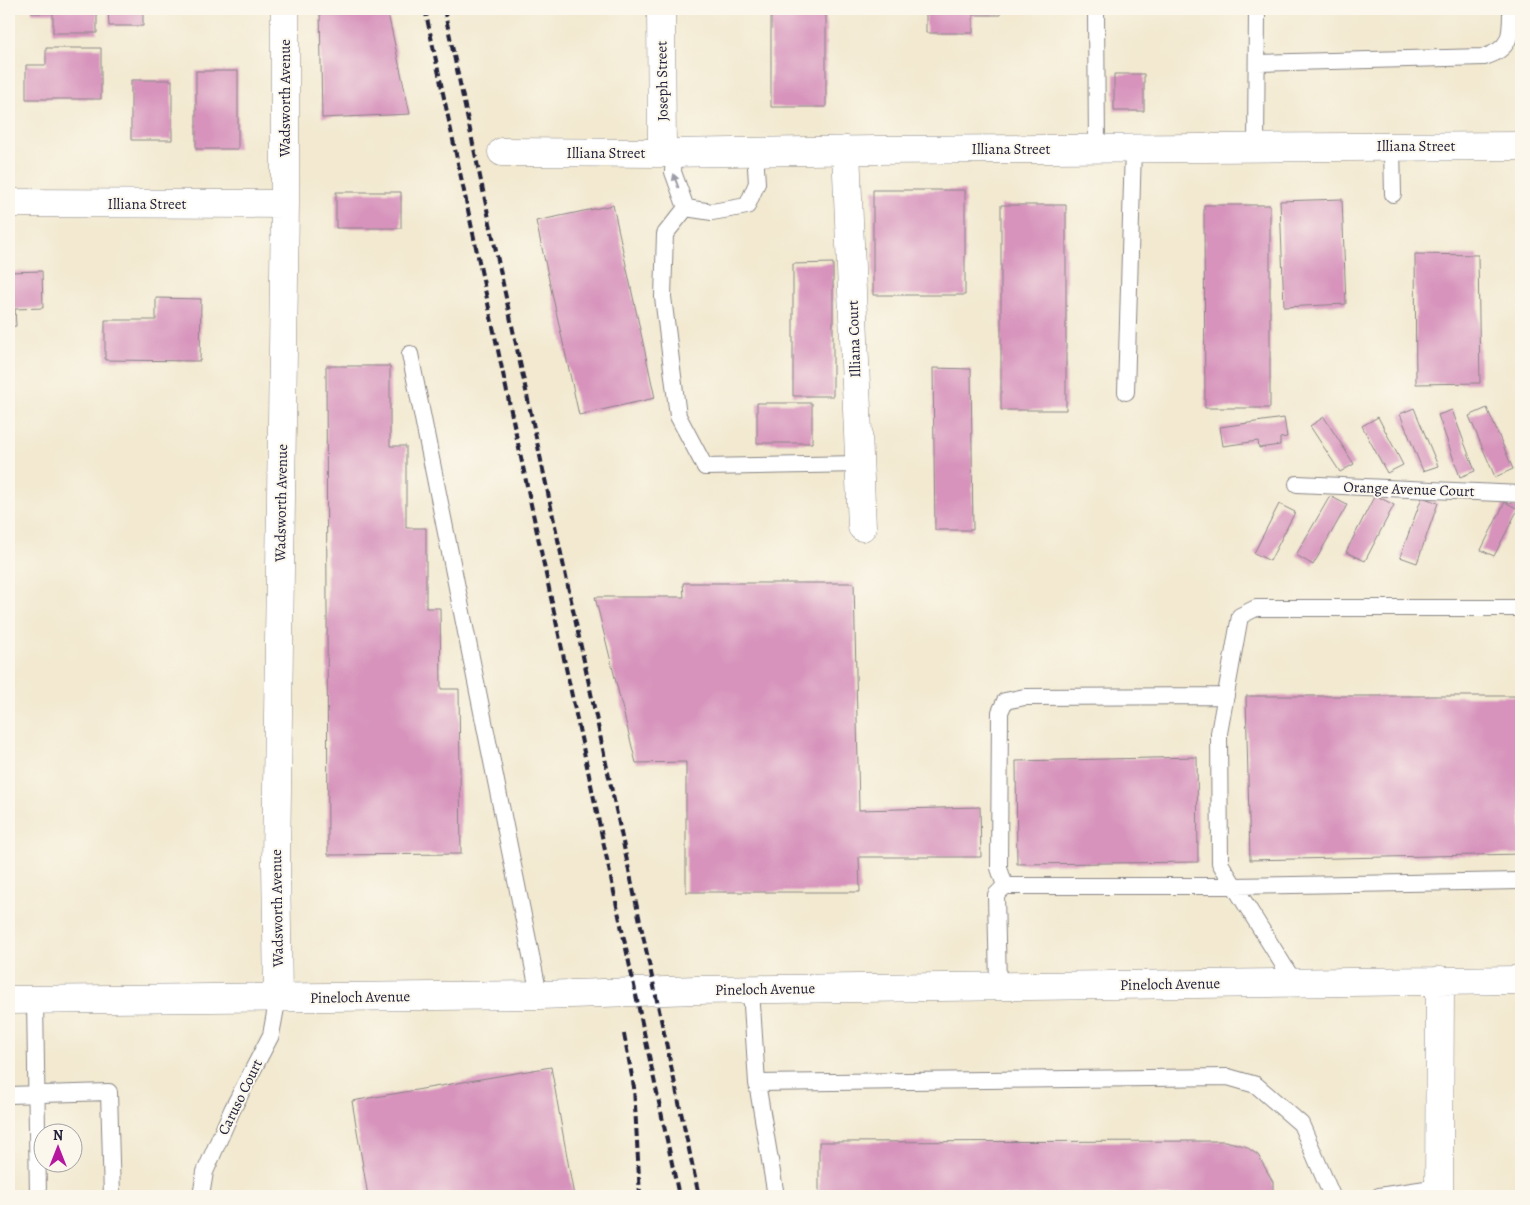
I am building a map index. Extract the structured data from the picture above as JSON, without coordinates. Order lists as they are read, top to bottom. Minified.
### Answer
{"streets":{"street":["Joseph Street","Wadsworth Avenue","Illiana Street","Illiana Court","Pineloch Avenue"],"lane":["Orange Avenue Court","Caruso Court"]},"crossings":[["Joseph Street","Illiana Street"],["Wadsworth Avenue","Illiana Street"],["Wadsworth Avenue","Pineloch Avenue"],["Wadsworth Avenue","Caruso Court"],["Illiana Street","Illiana Court"],["Pineloch Avenue","Caruso Court"]],"north":"top"}
